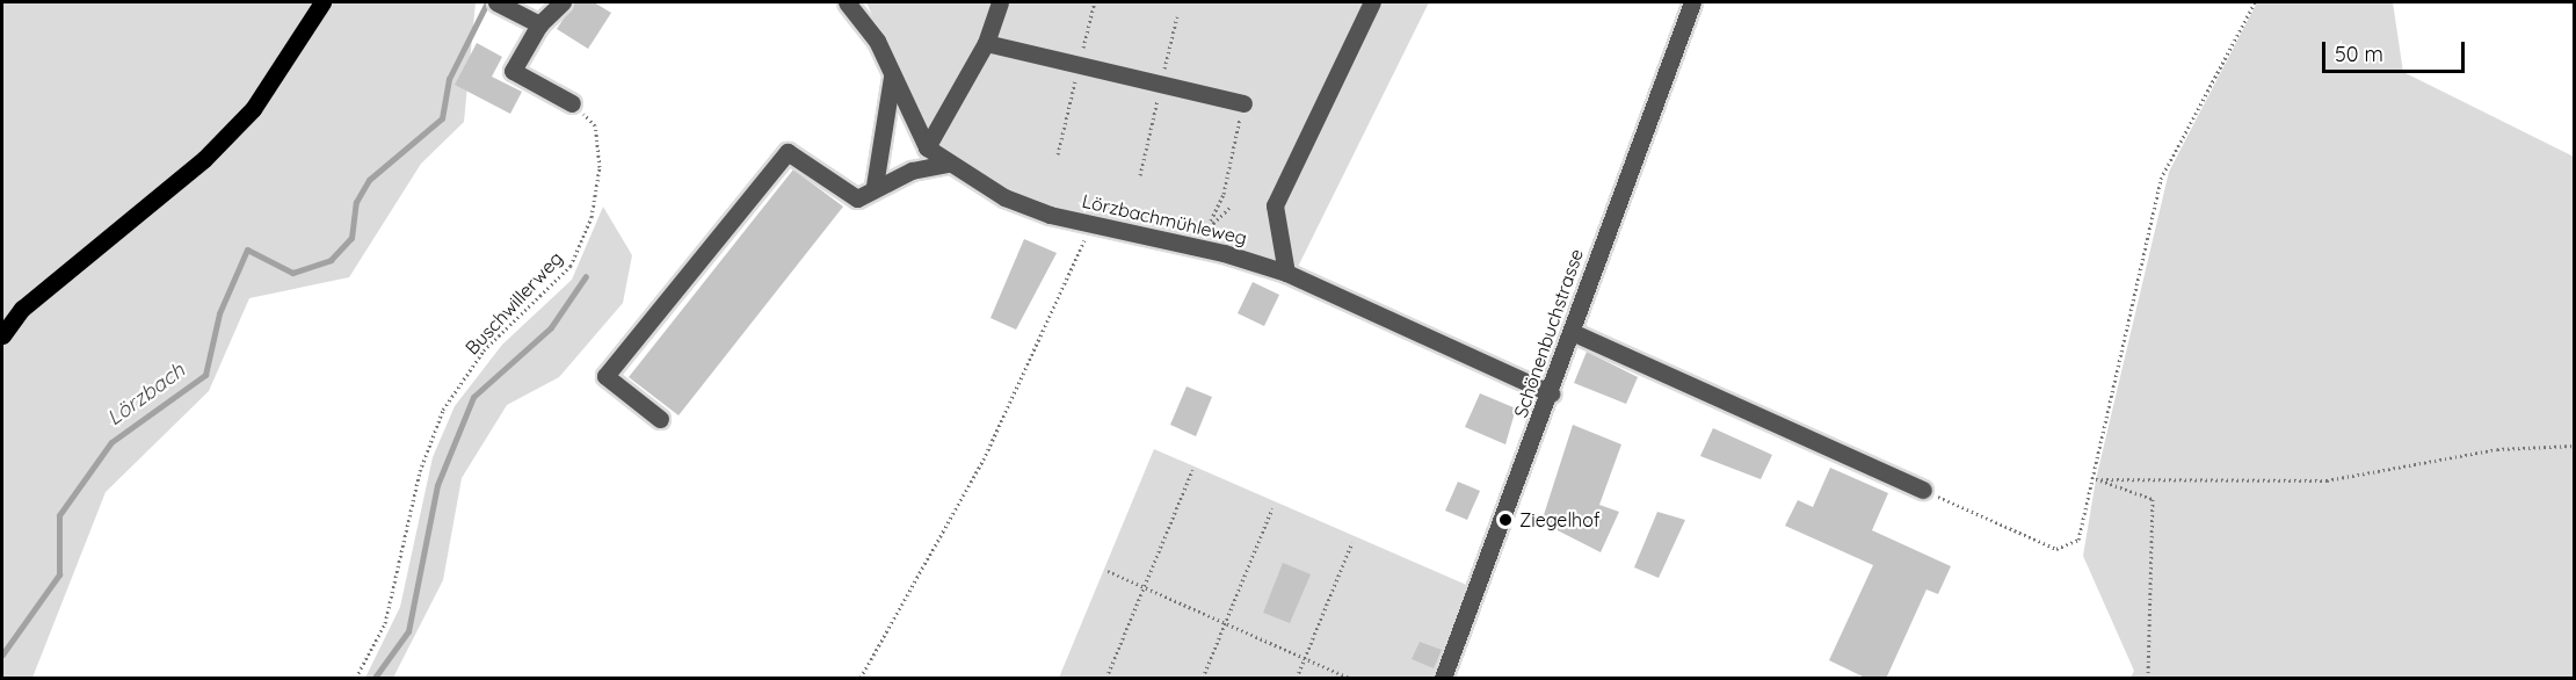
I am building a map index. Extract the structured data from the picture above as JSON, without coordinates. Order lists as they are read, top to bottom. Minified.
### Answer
{"streets":{"street":["Lörzbachmühleweg","Schönenbuchstrasse"],"path":["Buschwillerweg"]},"crossings":[["Lörzbachmühleweg","Schönenbuchstrasse"]],"water":["Lörzbach"],"places":["Ziegelhof"],"scale_bar":"50 m"}
